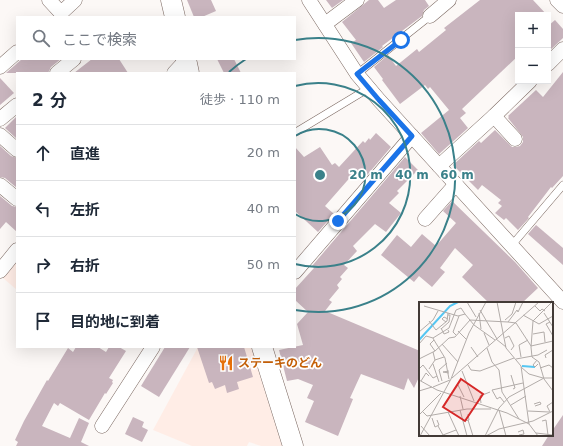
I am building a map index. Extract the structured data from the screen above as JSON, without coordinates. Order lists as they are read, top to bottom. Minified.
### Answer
{"places":{"restaurant":["ステーキのどん"]},"page":{"map_buttons":["+","−"],"search":"ここで検索","heading":["2 分","徒歩 · 110 m"],"list":[["直進","20 m"],["左折","40 m"],["右折","50 m"],"目的地に到着"]},"rings":["20 m","40 m","60 m"]}
